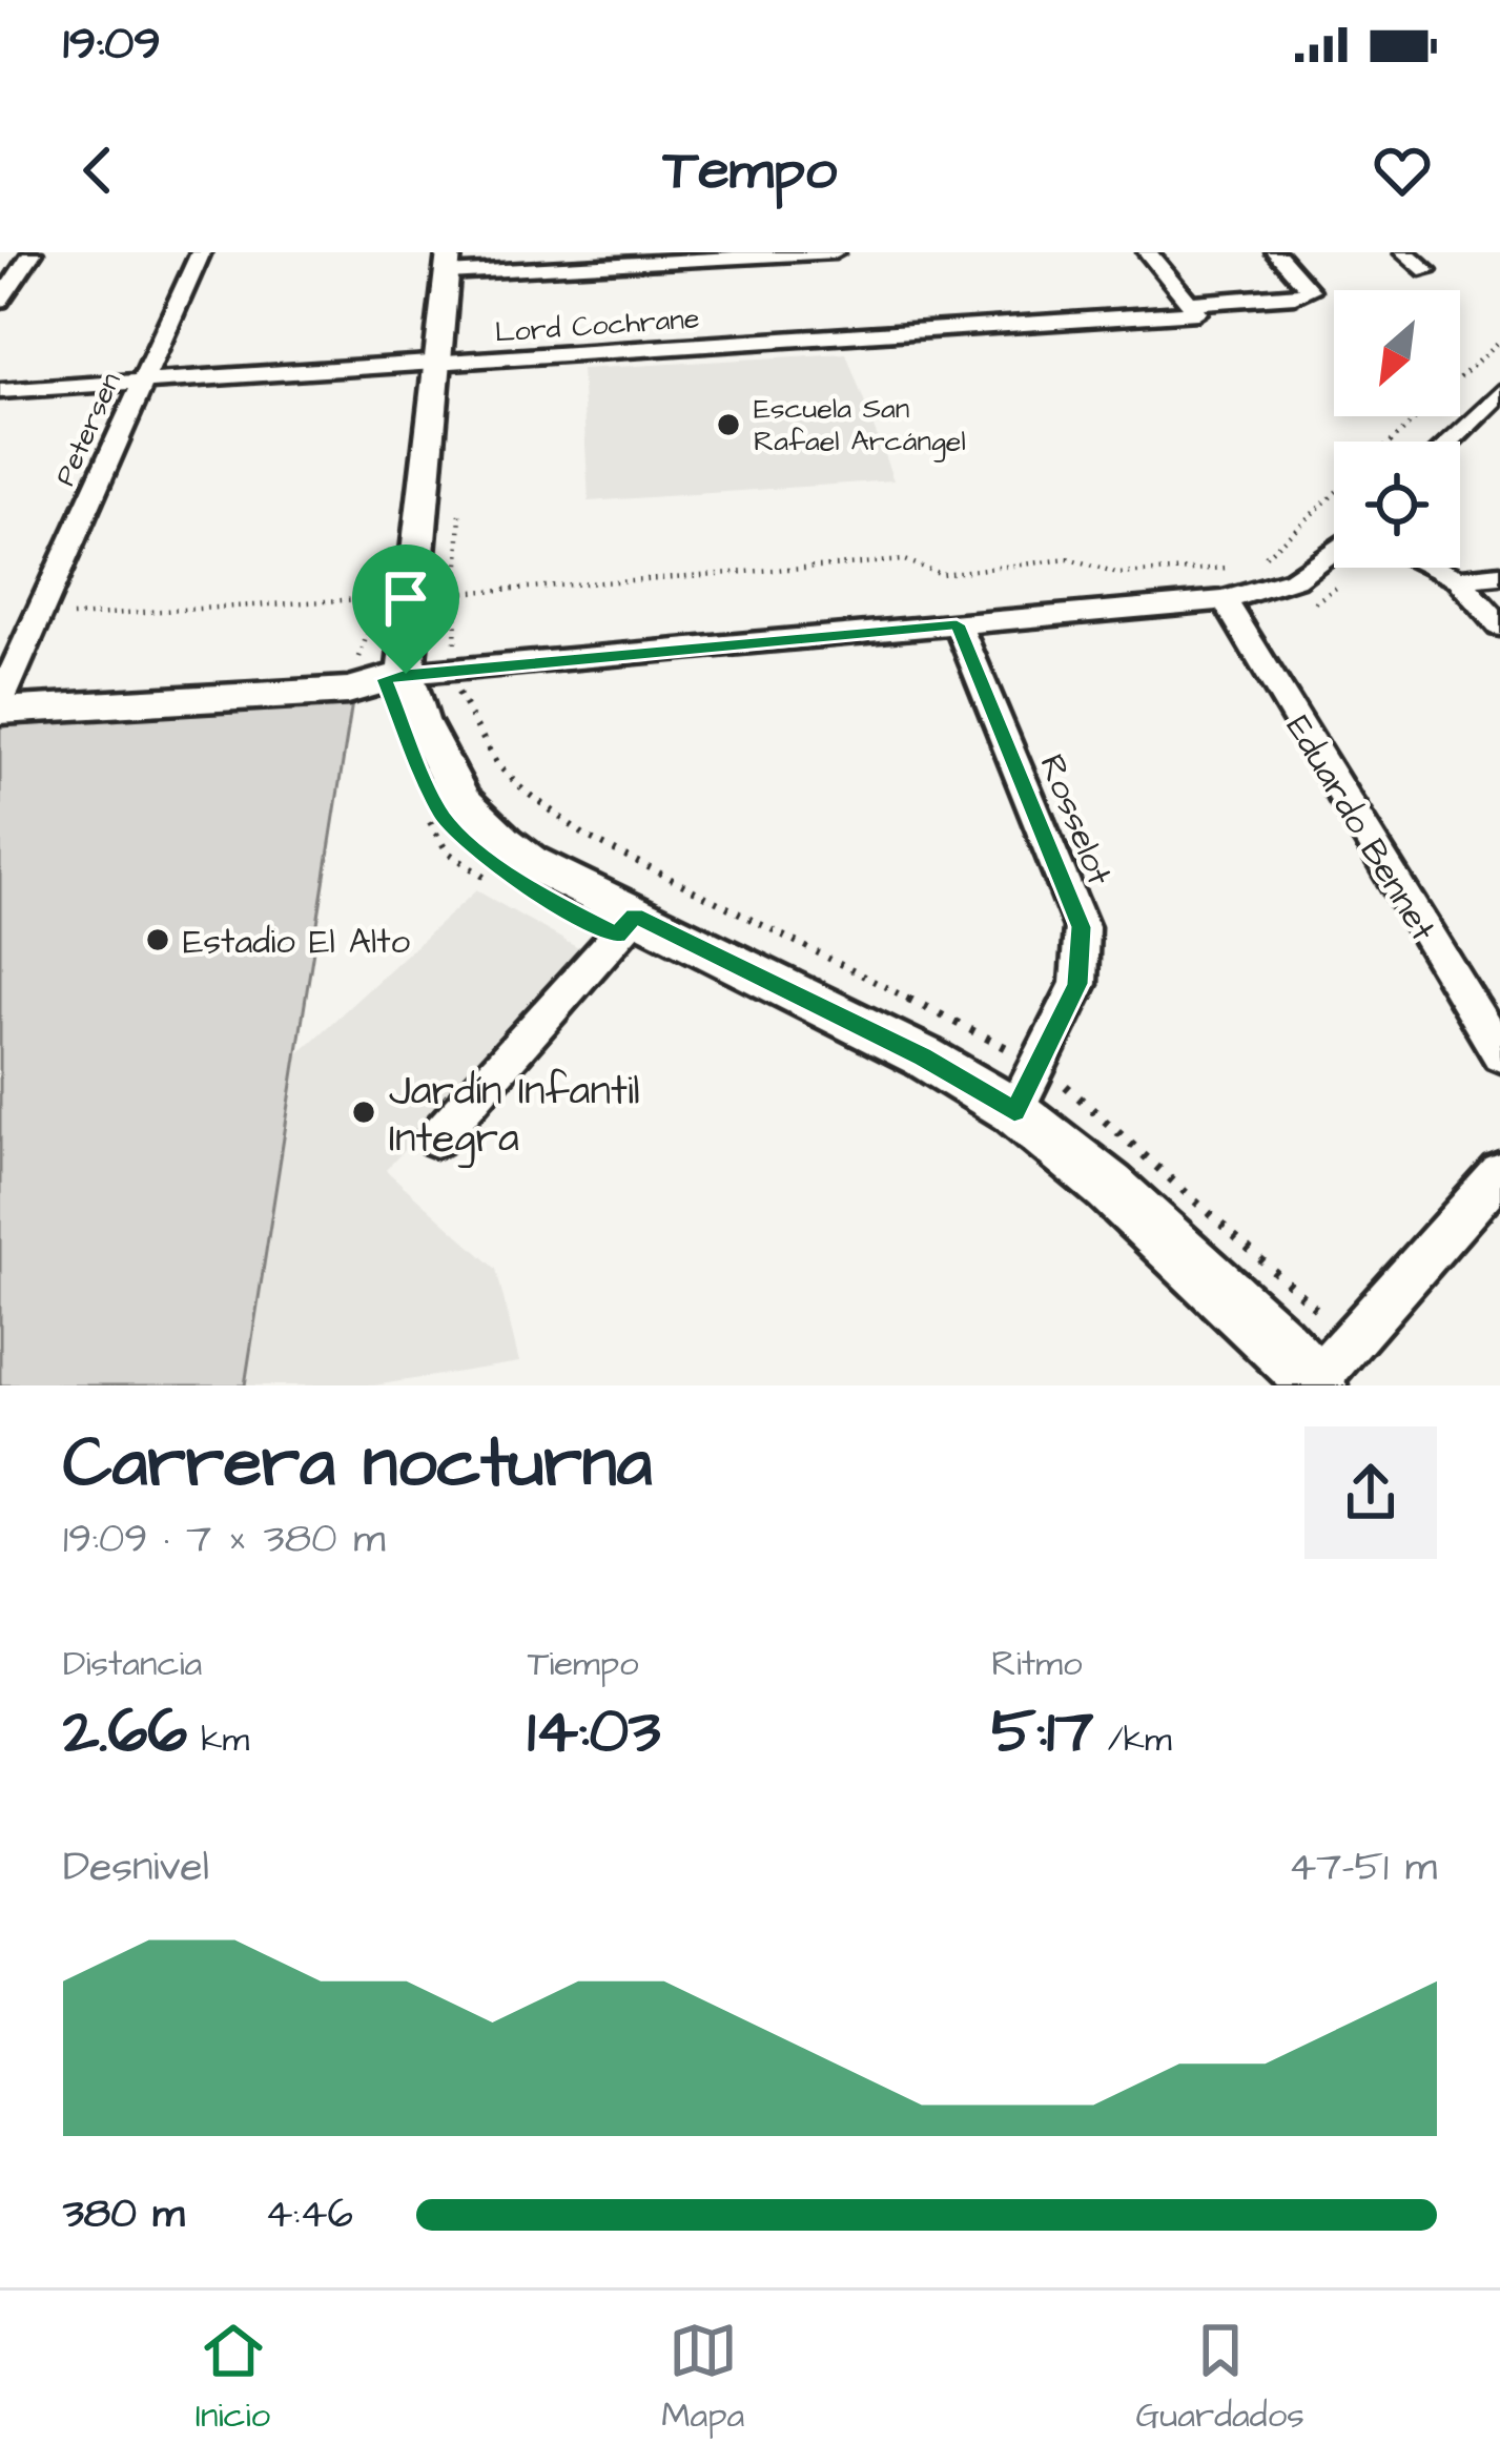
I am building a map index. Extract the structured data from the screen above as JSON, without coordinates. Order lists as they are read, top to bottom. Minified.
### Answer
{"streets":{"street":["Lord Cochrane","Petersen","Rosselot","Eduardo Bennet"]},"crossings":[["Lord Cochrane","Petersen"]],"places":["Escuela San Rafael Arcángel","Estadio El Alto","Jardín Infantil Integra"],"north":"bottom left","page":{"status":"19:09","header":"Tempo","heading":["Carrera nocturna","19:09 · 7 × 380 m"],"stats":[["Distancia","2.66 km"],["Tiempo","14:03"],["Ritmo","5:17 /km"]],"chart":["Desnivel","47–51 m"],"list":[{"name":"380 m","note":"4:46"}],"tabs":["Inicio","Mapa","Guardados"]}}
